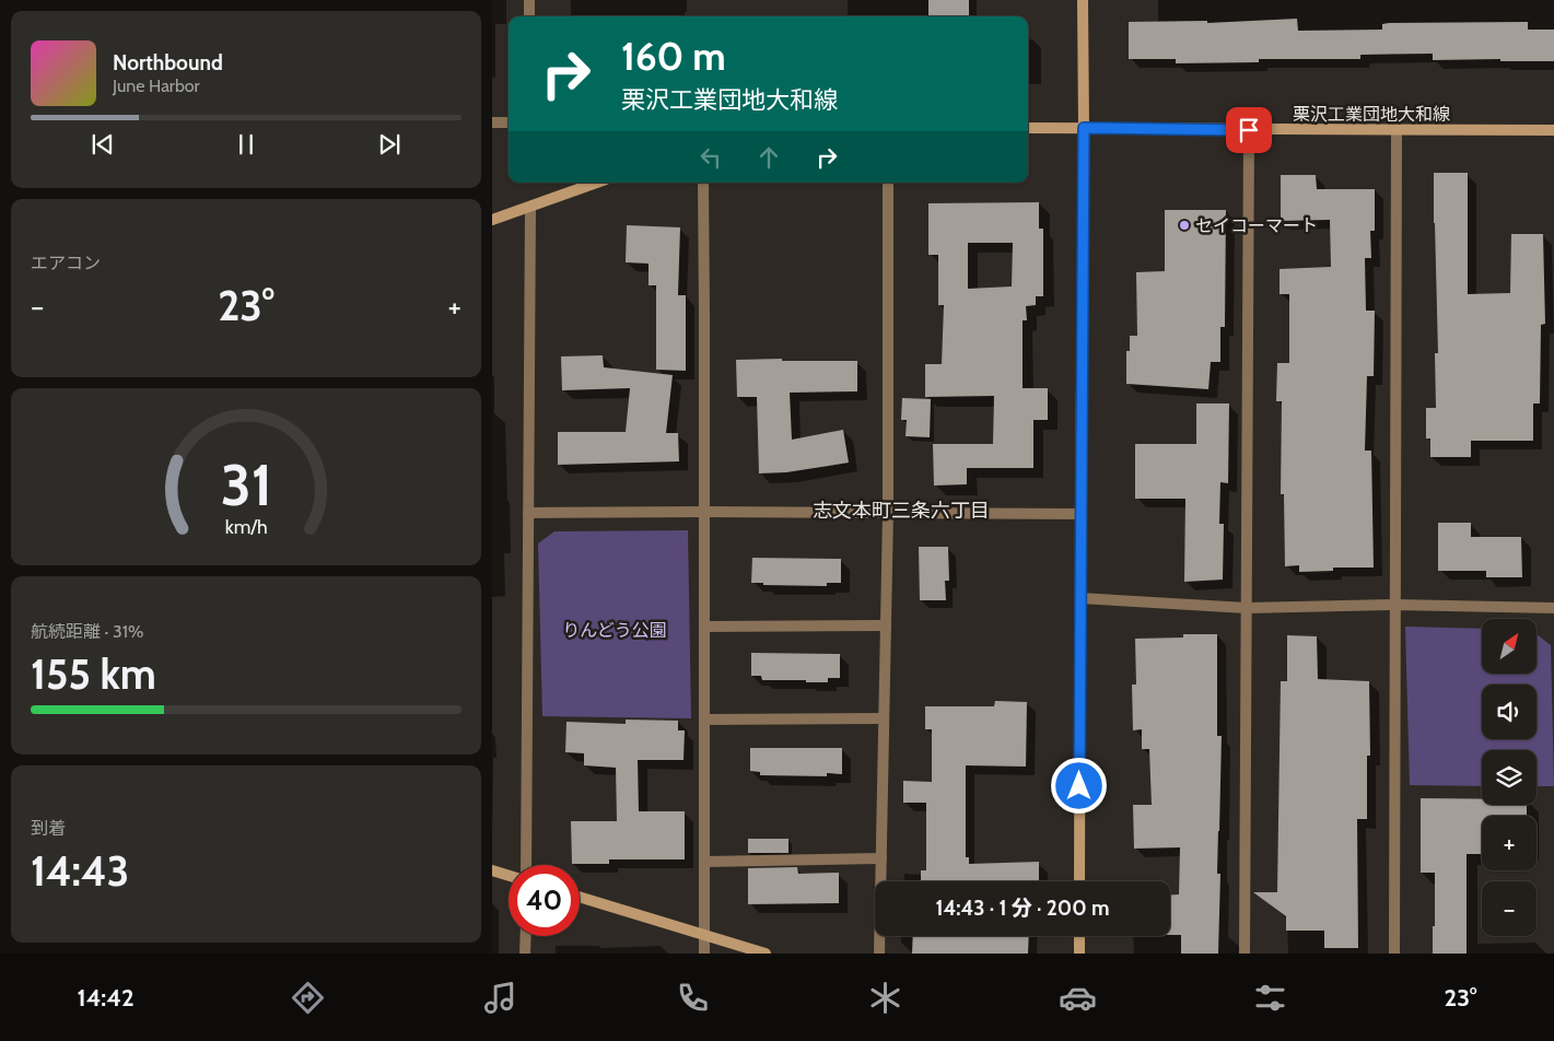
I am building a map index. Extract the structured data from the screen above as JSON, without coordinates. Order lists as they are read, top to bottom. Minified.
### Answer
{"streets":{"street":["栗沢工業団地大和線"]},"districts":["志文本町三条六丁目"],"parks":["りんどう公園"],"places":["セイコーマート"],"north":"top right","page":{"turn":["160 m","栗沢工業団地大和線"],"song":["Northbound","June Harbor"],"tile":["エアコン",["航続距離 · 31%","155 km"],["到着","14:43"]],"heat":["−","23°","+"],"map_buttons":["+","−"],"limit":"40","trip":"14:43 · 1 分 · 200 m","tabs":["14:42","23°"],"gauge":["31","km/h"]}}
